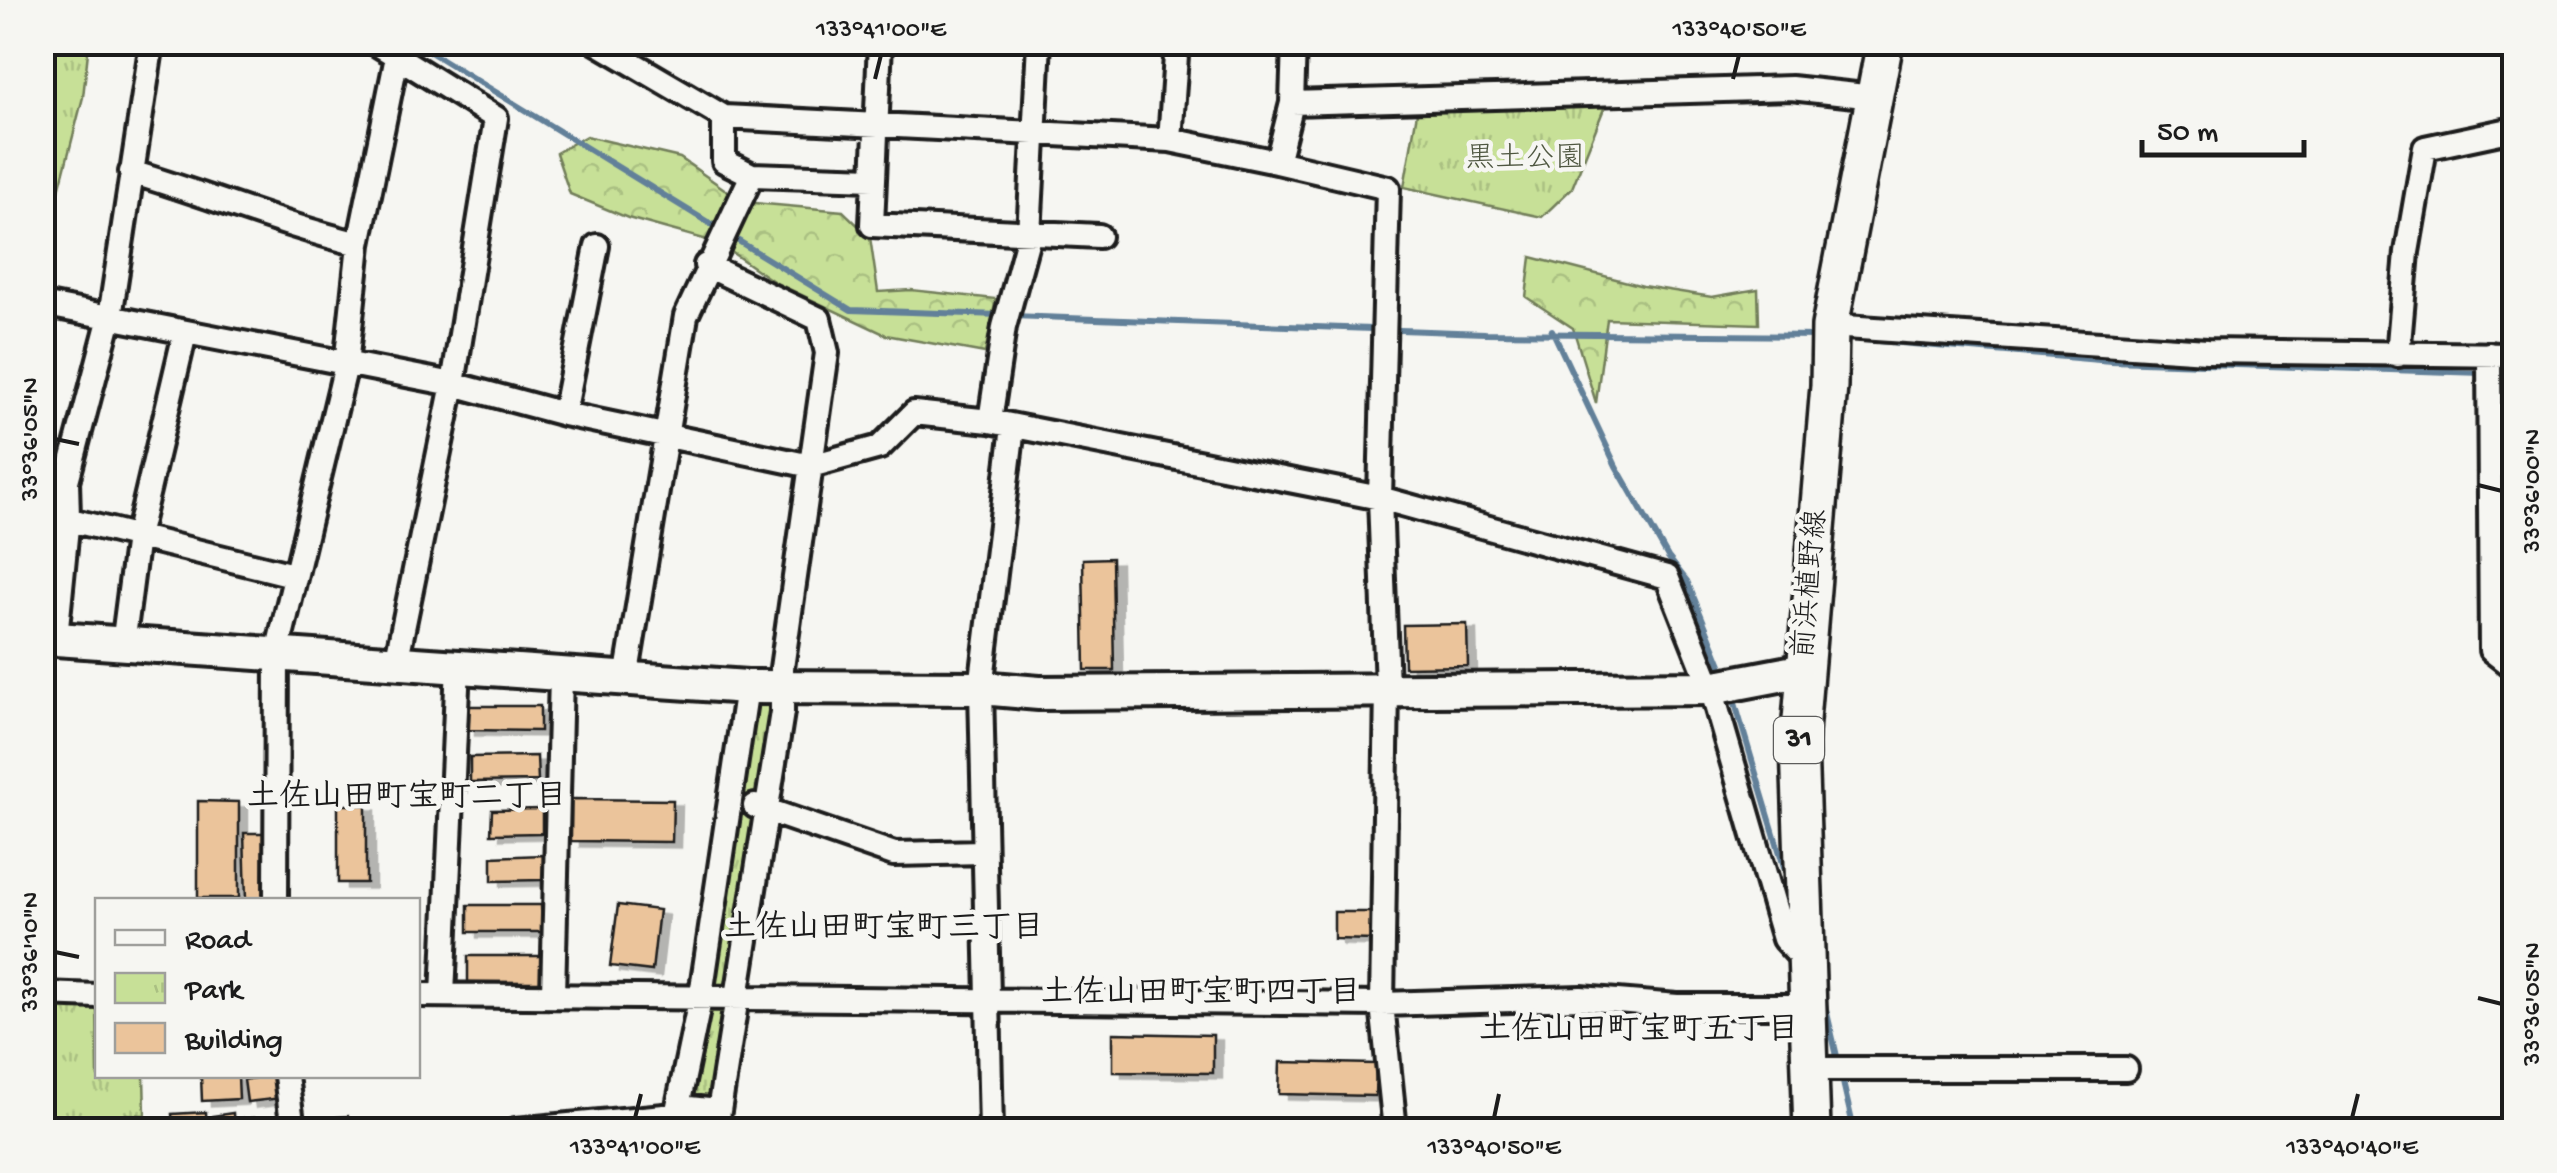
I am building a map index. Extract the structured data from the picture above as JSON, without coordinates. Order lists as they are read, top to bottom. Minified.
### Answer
{"streets":{"main road":["前浜植野線","31"]},"districts":["土佐山田町宝町二丁目","土佐山田町宝町三丁目","土佐山田町宝町四丁目","土佐山田町宝町五丁目"],"parks":["黒土公園"],"legend":["Road","Park","Building"],"scale_bar":"50 m","coordinates":["133°41'00\"E","133°40'50\"E","33°36'05\"N","33°36'00\"N","33°36'10\"N","133°40'40\"E"]}
